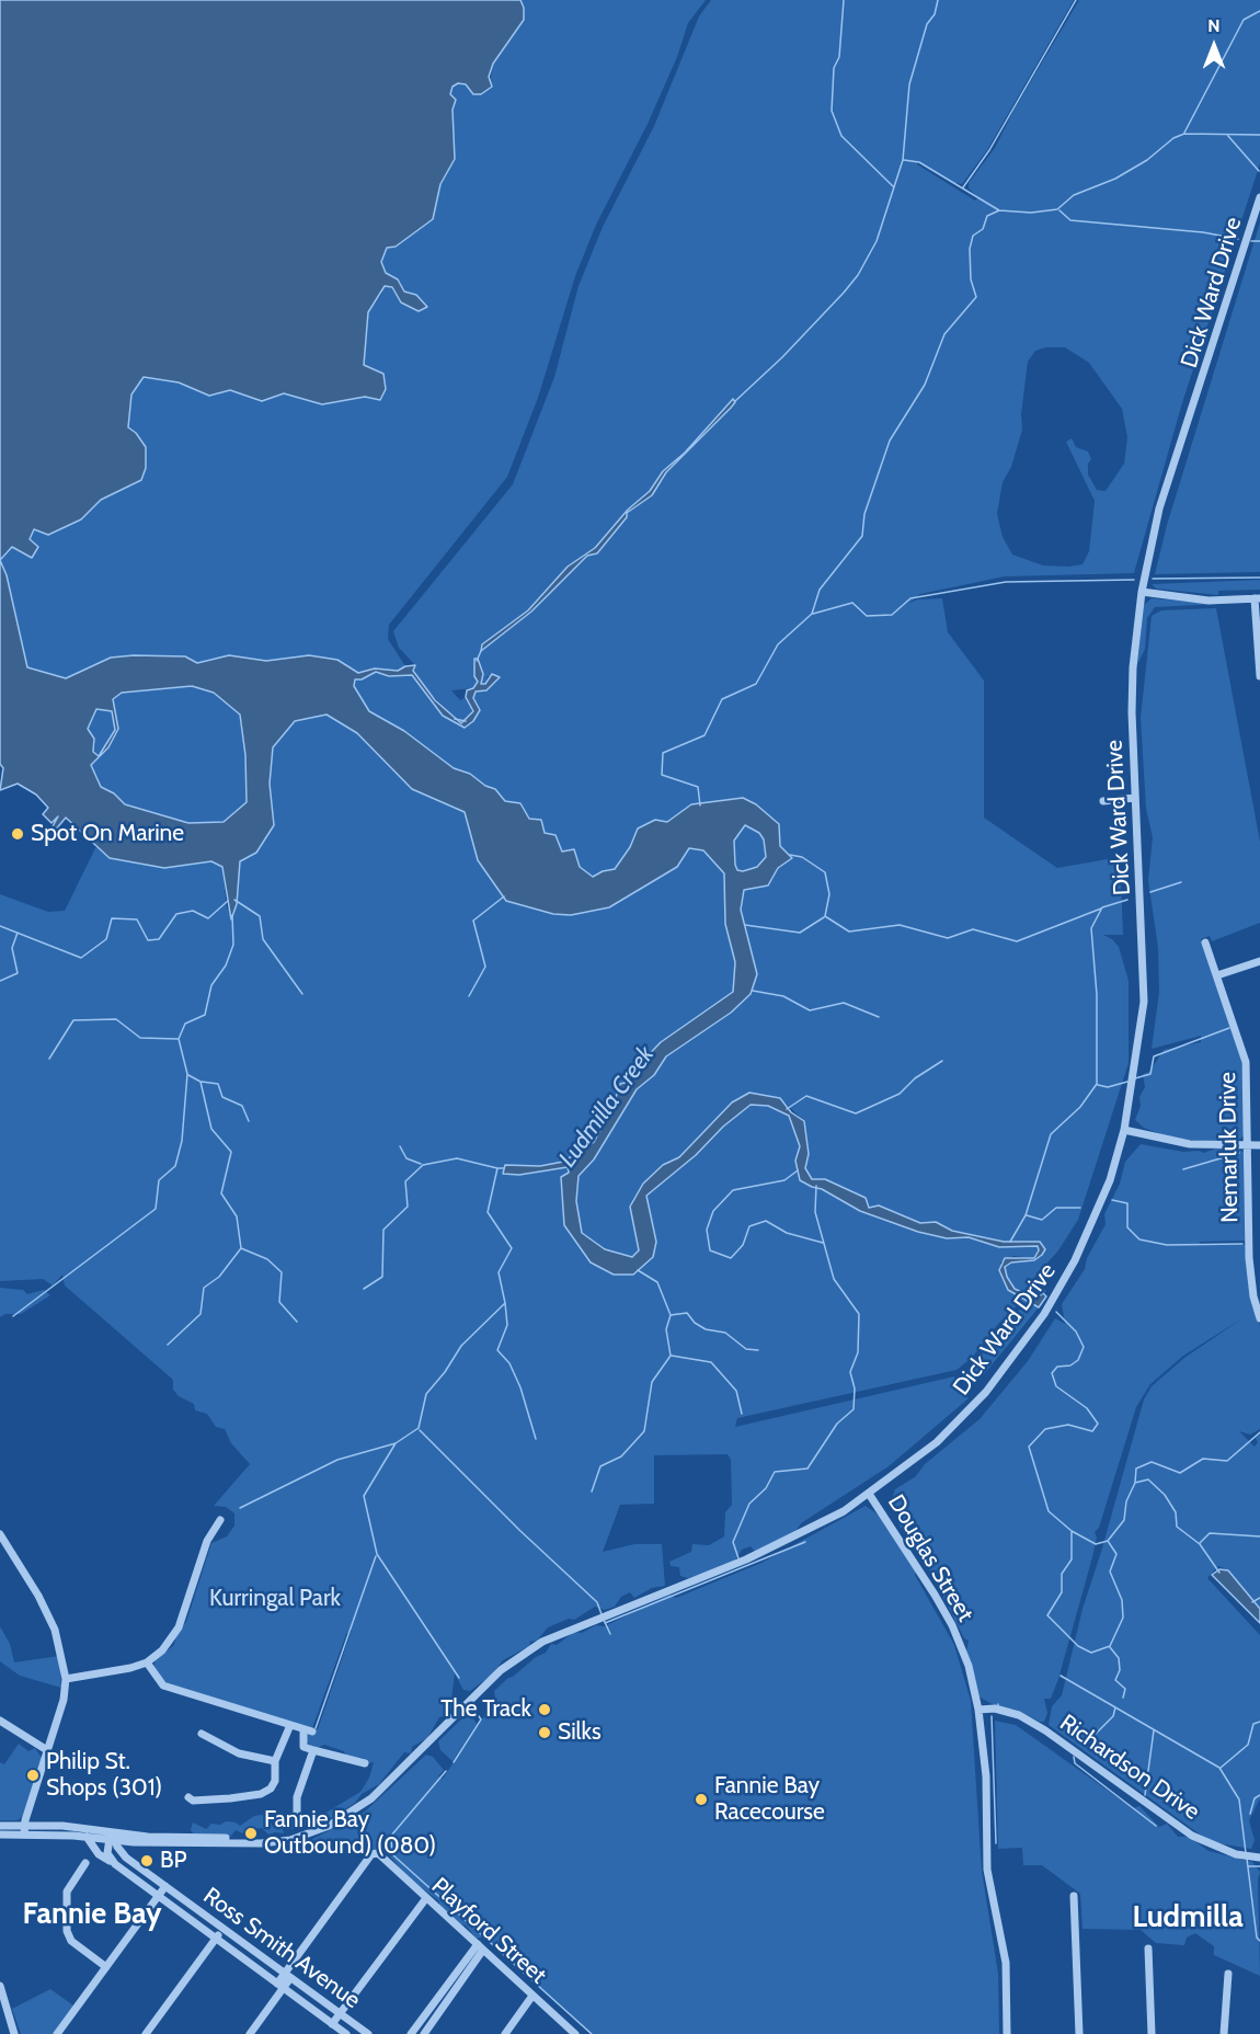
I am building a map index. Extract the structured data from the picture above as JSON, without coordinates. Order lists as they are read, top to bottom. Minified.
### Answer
{"streets":{"street":["Dick Ward Drive","Nemarluk Drive","Douglas Street","Richardson Drive","Playford Street","Ross Smith Avenue"]},"crossings":[["Dick Ward Drive","Douglas Street"],["Douglas Street","Richardson Drive"],["Playford Street","Ross Smith Avenue"]],"districts":["Fannie Bay","Ludmilla"],"water":["Ludmilla Creek"],"parks":["Kurringal Park"],"places":["Spot On Marine","The Track","Silks","Philip St. Shops (301)","Fannie Bay Racecourse","Fannie Bay Outbound) (080)","BP"],"north":"top"}
